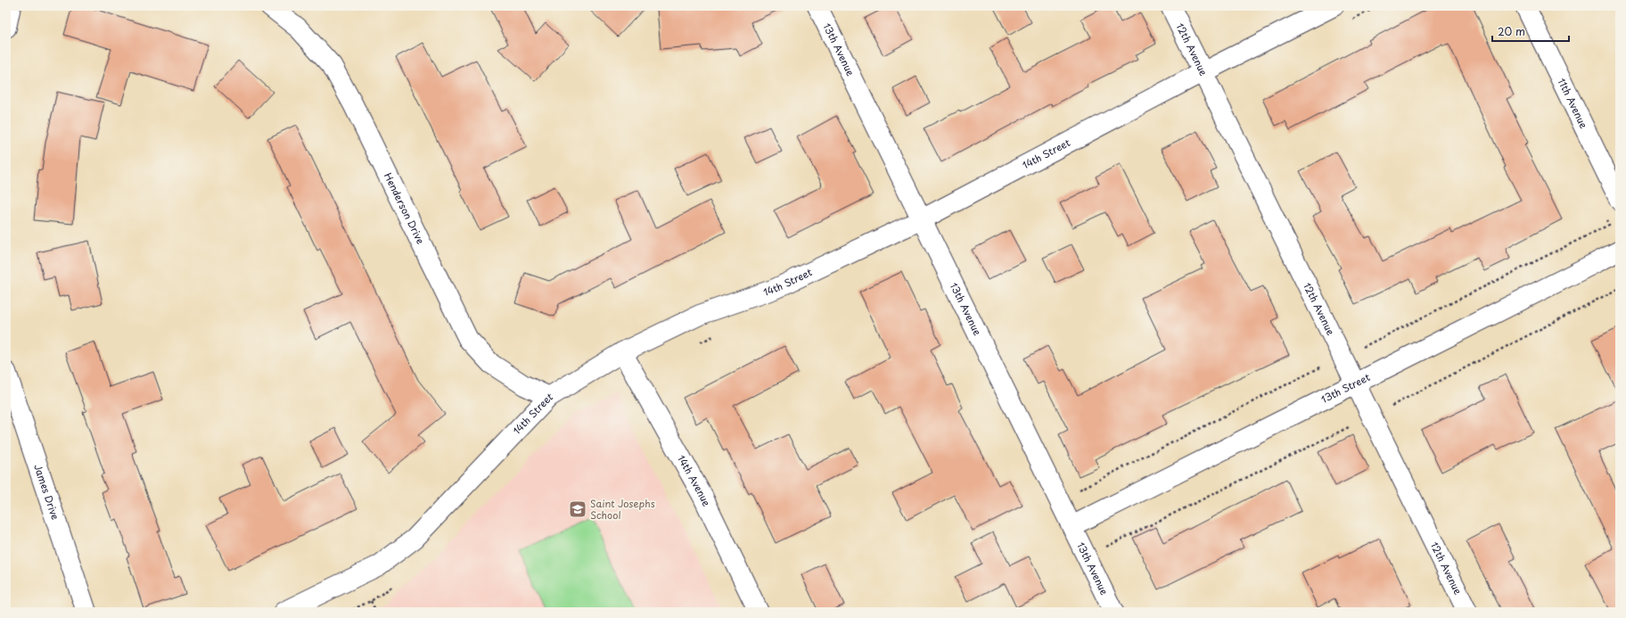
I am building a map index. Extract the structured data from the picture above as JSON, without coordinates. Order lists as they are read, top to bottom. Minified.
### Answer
{"streets":{"street":["13th Avenue","12th Avenue","11th Avenue","14th Street","Henderson Drive","13th Street","14th Avenue","James Drive"]},"crossings":[["13th Avenue","14th Street"],["13th Avenue","13th Street"],["12th Avenue","14th Street"],["12th Avenue","13th Street"],["14th Street","Henderson Drive"],["14th Street","14th Avenue"]],"places":{"school or university":["Saint Josephs School"]},"scale_bar":"20 m"}
